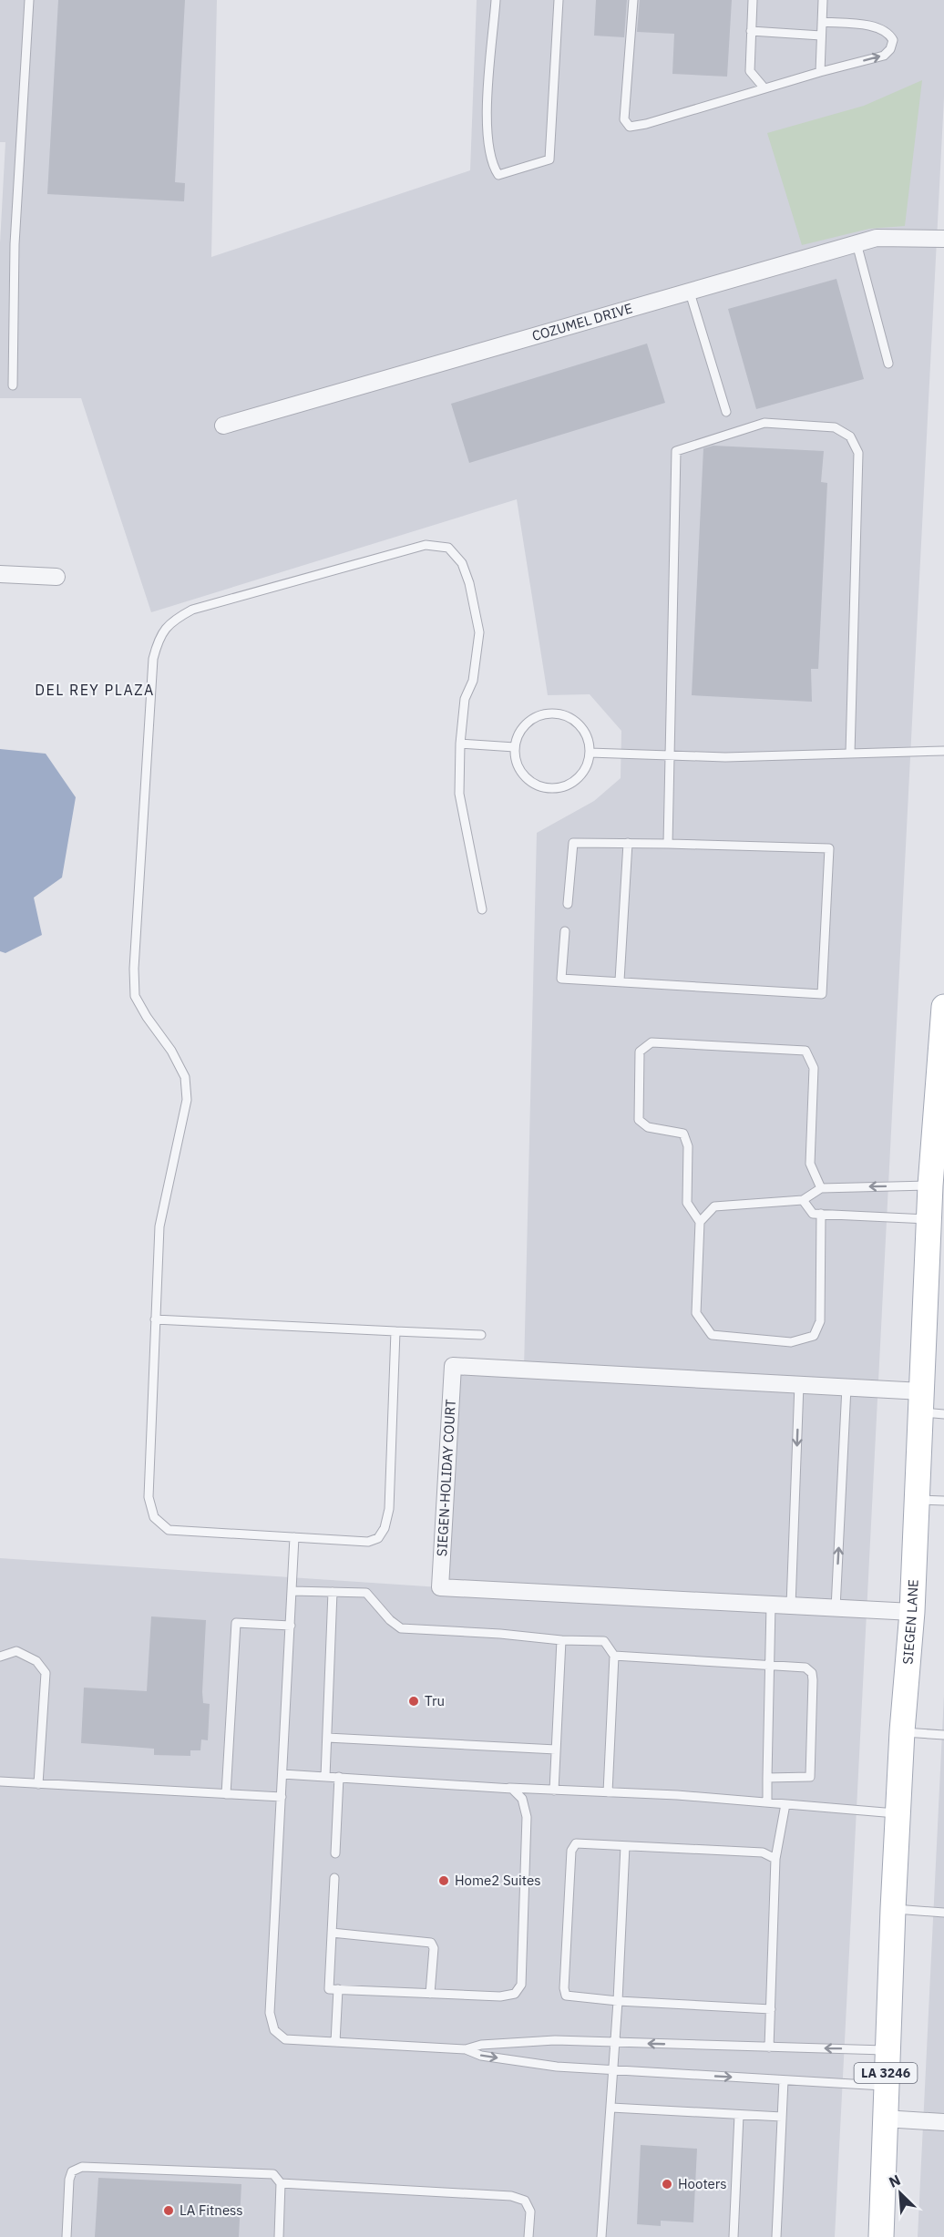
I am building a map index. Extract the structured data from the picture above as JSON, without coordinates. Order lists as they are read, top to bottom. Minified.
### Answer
{"streets":{"main road":["SIEGEN LANE","LA 3246"],"street":["COZUMEL DRIVE","SIEGEN-HOLIDAY COURT"]},"crossings":[["SIEGEN-HOLIDAY COURT","SIEGEN LANE"]],"districts":["DEL REY PLAZA"],"places":["Tru","Home2 Suites","Hooters","LA Fitness"],"north":"top left"}
